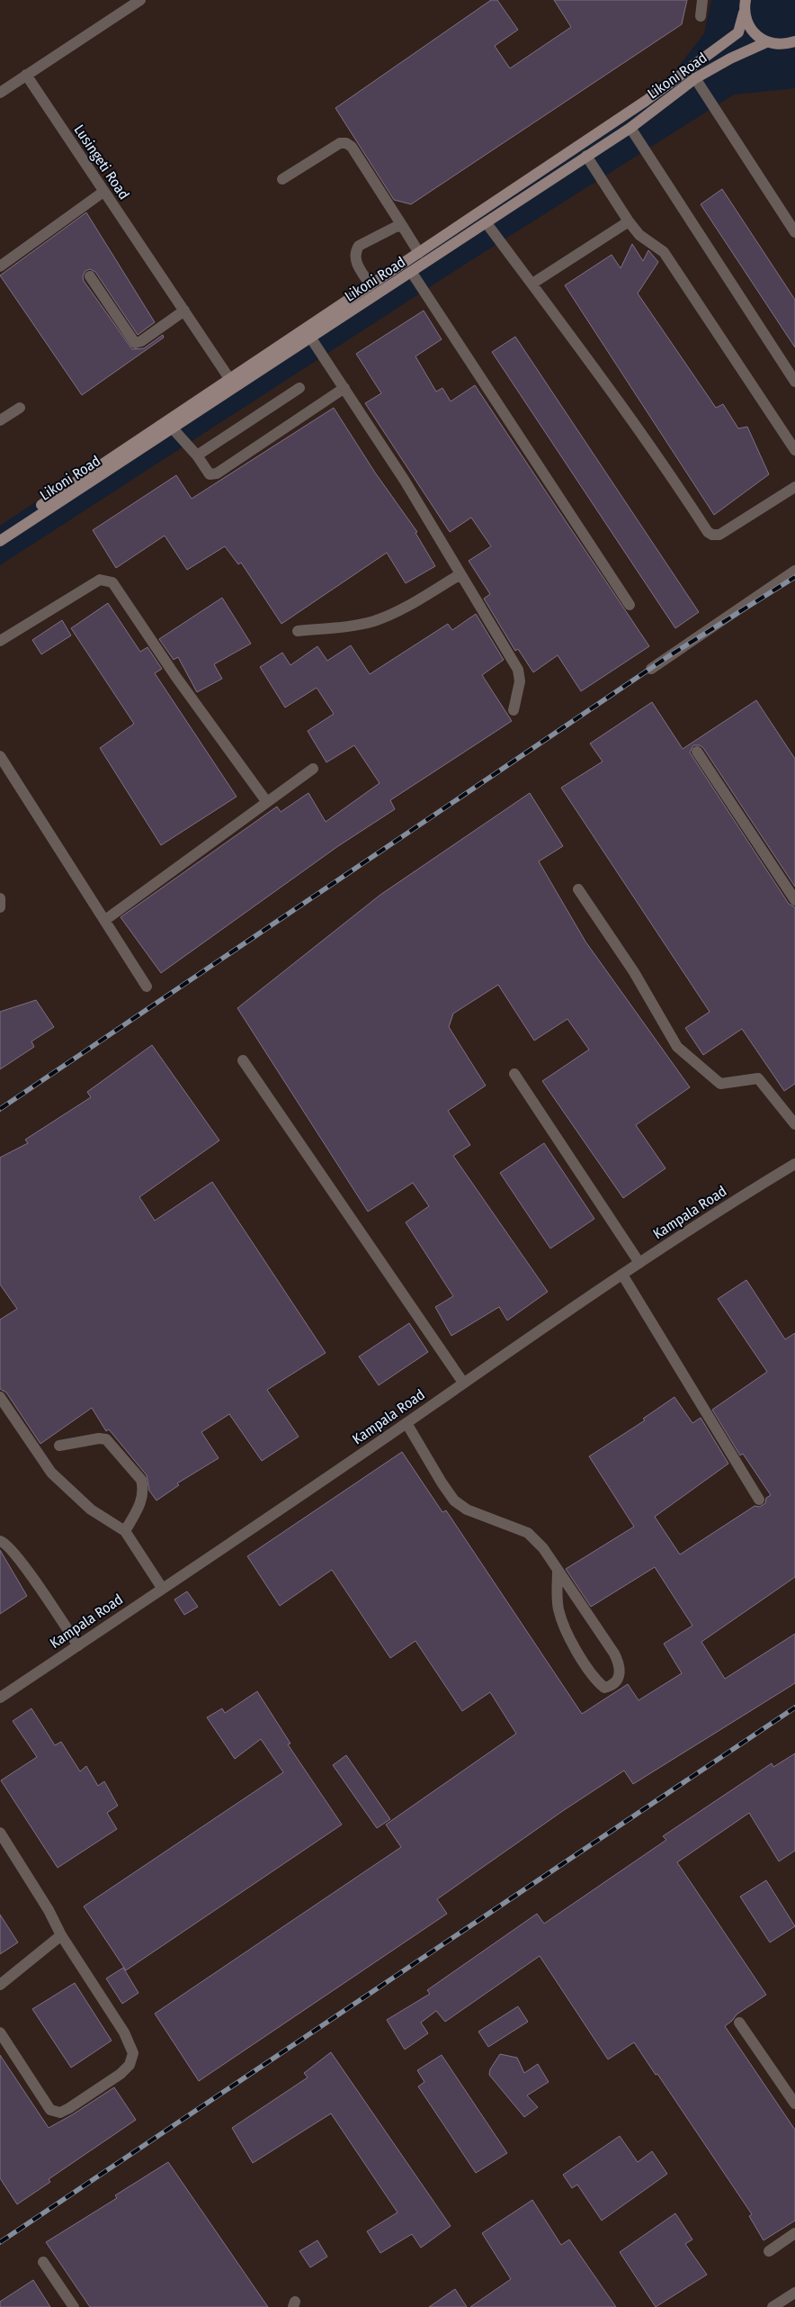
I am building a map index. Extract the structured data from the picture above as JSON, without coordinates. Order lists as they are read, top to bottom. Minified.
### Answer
{"streets":{"street":["Likoni Road","Lusingeti Road","Kampala Road"]},"crossings":[["Likoni Road","Lusingeti Road"]]}
